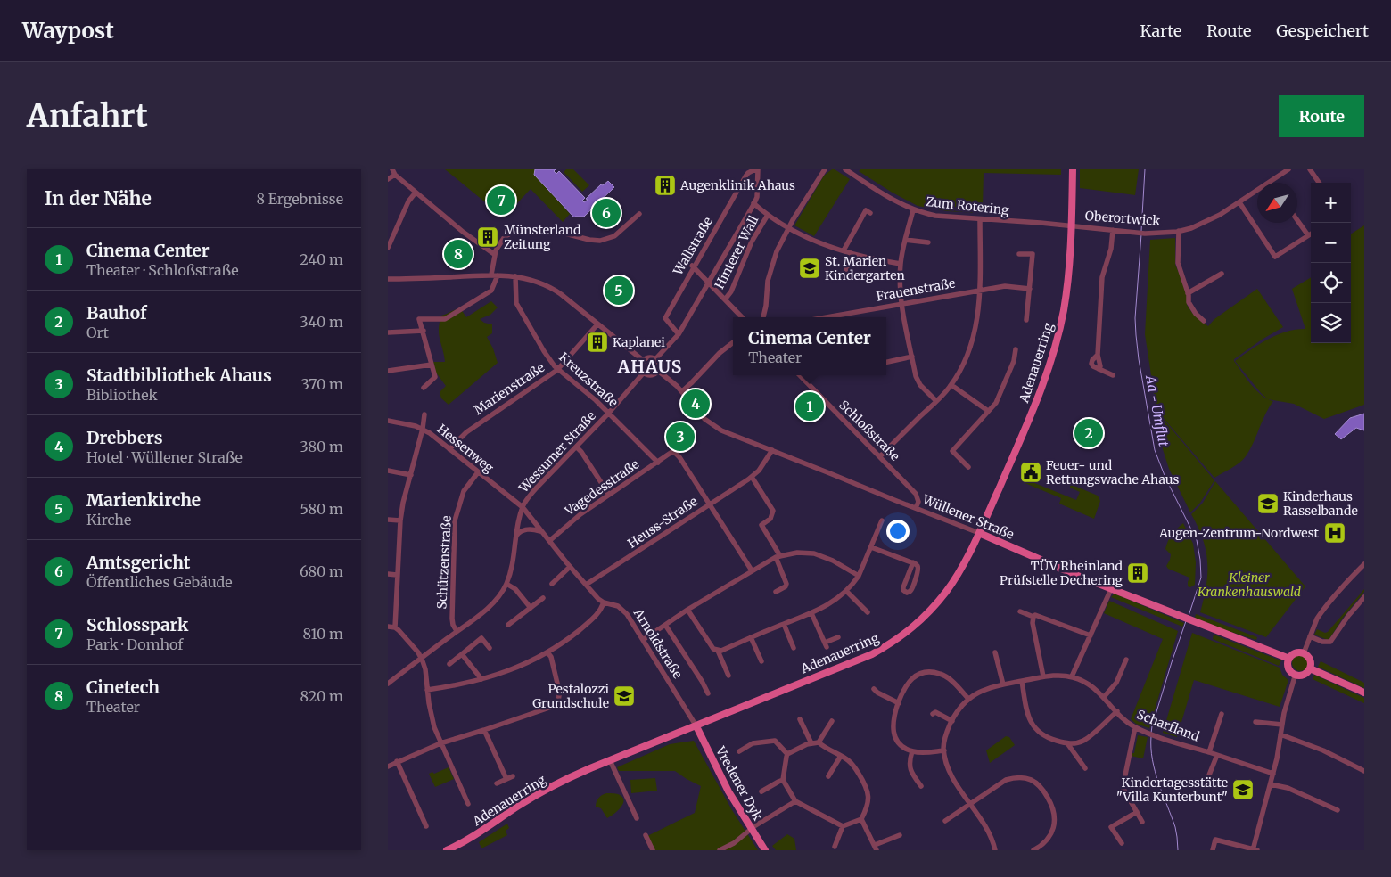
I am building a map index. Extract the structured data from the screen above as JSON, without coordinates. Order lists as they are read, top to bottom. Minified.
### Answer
{"streets":{"main road":["Adenauerring","Wüllener Straße","Vredener Dyk"],"street":["Zum Rotering","Oberortwick","Wallstraße","Hinterer Wall","Frauenstraße","Kreuzstraße","Marienstraße","Schloßstraße","Hessenweg","Wessumer Straße","Vagedesstraße","Heuss-Straße","Schützenstraße","Arnoldstraße","Scharfland"]},"crossings":[["Zum Rotering","Oberortwick"],["Zum Rotering","Adenauerring"],["Oberortwick","Adenauerring"],["Adenauerring","Wüllener Straße"],["Adenauerring","Arnoldstraße"],["Adenauerring","Vredener Dyk"],["Kreuzstraße","Marienstraße"],["Kreuzstraße","Wessumer Straße"],["Kreuzstraße","Vagedesstraße"],["Marienstraße","Hessenweg"],["Schloßstraße","Wüllener Straße"],["Hessenweg","Wessumer Straße"],["Hessenweg","Schützenstraße"],["Hessenweg","Arnoldstraße"],["Wessumer Straße","Wüllener Straße"],["Wessumer Straße","Schützenstraße"],["Wessumer Straße","Arnoldstraße"],["Vagedesstraße","Heuss-Straße"],["Vagedesstraße","Arnoldstraße"],["Wüllener Straße","Heuss-Straße"],["Heuss-Straße","Arnoldstraße"],["Arnoldstraße","Vredener Dyk"]],"districts":["AHAUS"],"water":["Aa - Umflut"],"parks":["Kleiner Krankenhauswald"],"places":{"building":["Augenklinik Ahaus","Münsterland Zeitung","Kaplanei","TÜV Rheinland Prüfstelle Dechering"],"school or university":["St. Marien Kindergarten","Kinderhaus Rasselbande","Pestalozzi Grundschule","Kindertagesstätte \"Villa Kunterbunt\""],"public building":["Feuer- und Rettungswache Ahaus"],"hospital":["Augen-Zentrum-Nordwest"]},"north":"bottom left","page":{"header":"Waypost","nav":["Karte","Route","Gespeichert"],"buttons":"Route","title":"Anfahrt","heading":["In der Nähe","8 Ergebnisse"],"map_buttons":["+","−"],"pins":["7","6","8","5","4","1","2","3"],"list":[{"mark":"1","name":"Cinema Center","note":"Theater · Schloßstraße","value":"240 m"},{"mark":"2","name":"Bauhof","note":"Ort","value":"340 m"},{"mark":"3","name":"Stadtbibliothek Ahaus","note":"Bibliothek","value":"370 m"},{"mark":"4","name":"Drebbers","note":"Hotel · Wüllener Straße","value":"380 m"},{"mark":"5","name":"Marienkirche","note":"Kirche","value":"580 m"},{"mark":"6","name":"Amtsgericht","note":"Öffentliches Gebäude","value":"680 m"},{"mark":"7","name":"Schlosspark","note":"Park · Domhof","value":"810 m"},{"mark":"8","name":"Cinetech","note":"Theater","value":"820 m"}],"popup":["Cinema Center","Theater"]}}
